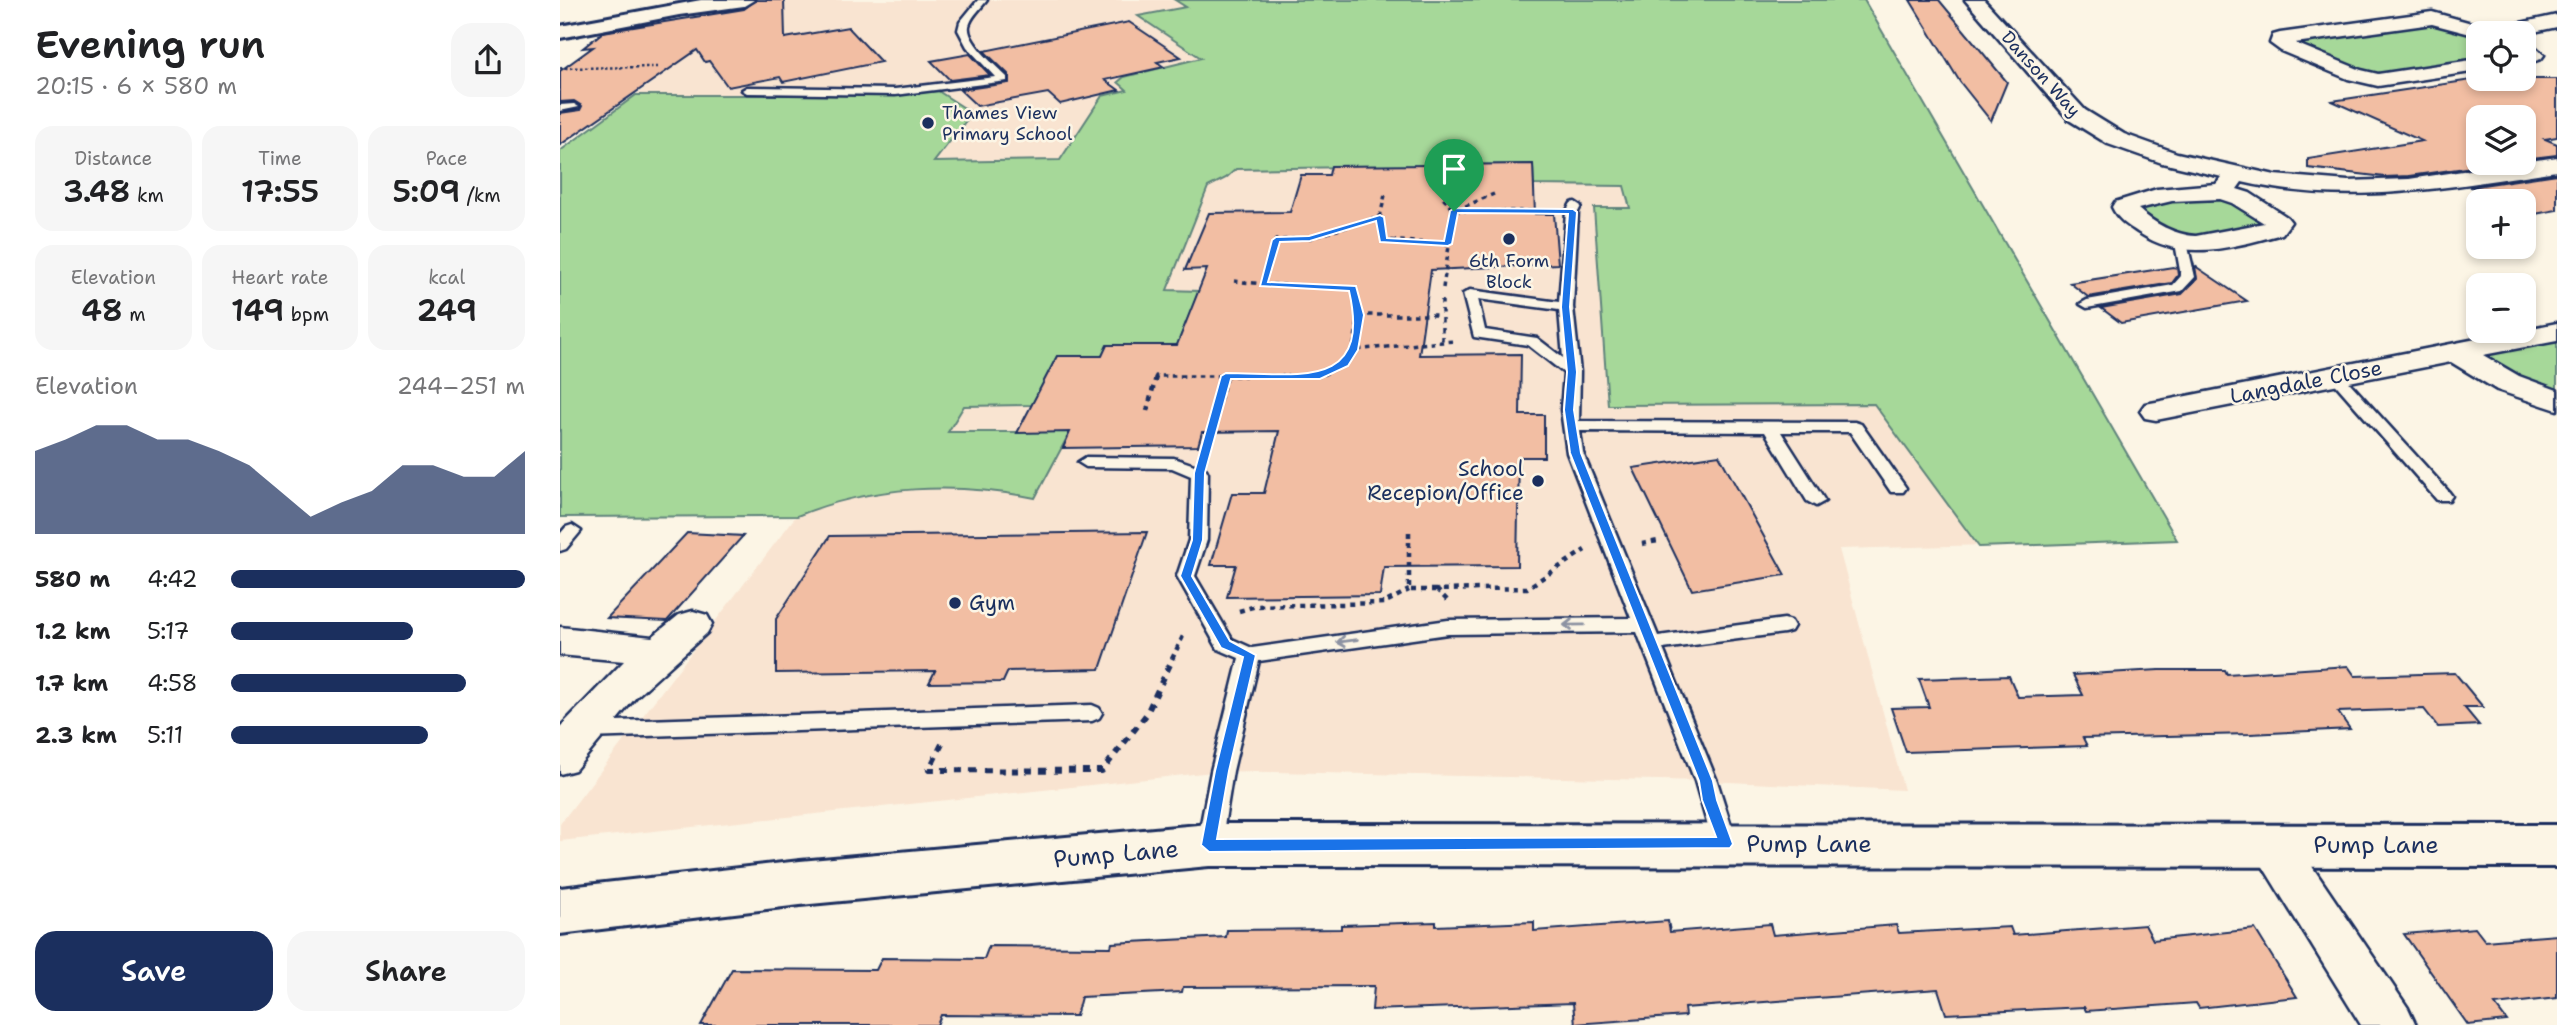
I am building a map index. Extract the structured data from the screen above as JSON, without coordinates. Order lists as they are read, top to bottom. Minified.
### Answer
{"streets":{"street":["Danson Way","Langdale Close","Pump Lane"]},"places":["Thames View Primary School","6th Form Block","School Recepion/Office","Gym"],"page":{"heading":["Evening run","20:15 · 6 × 580 m"],"map_buttons":["+","−"],"stats":[["Distance","3.48 km"],["Time","17:55"],["Pace","5:09 /km"],["Elevation","48 m"],["Heart rate","149 bpm"],["kcal","249"]],"chart":["Elevation","244–251 m"],"list":[{"name":"580 m","note":"4:42"},{"name":"1.2 km","note":"5:17"},{"name":"1.7 km","note":"4:58"},{"name":"2.3 km","note":"5:11"}],"buttons":["Save","Share"]}}
